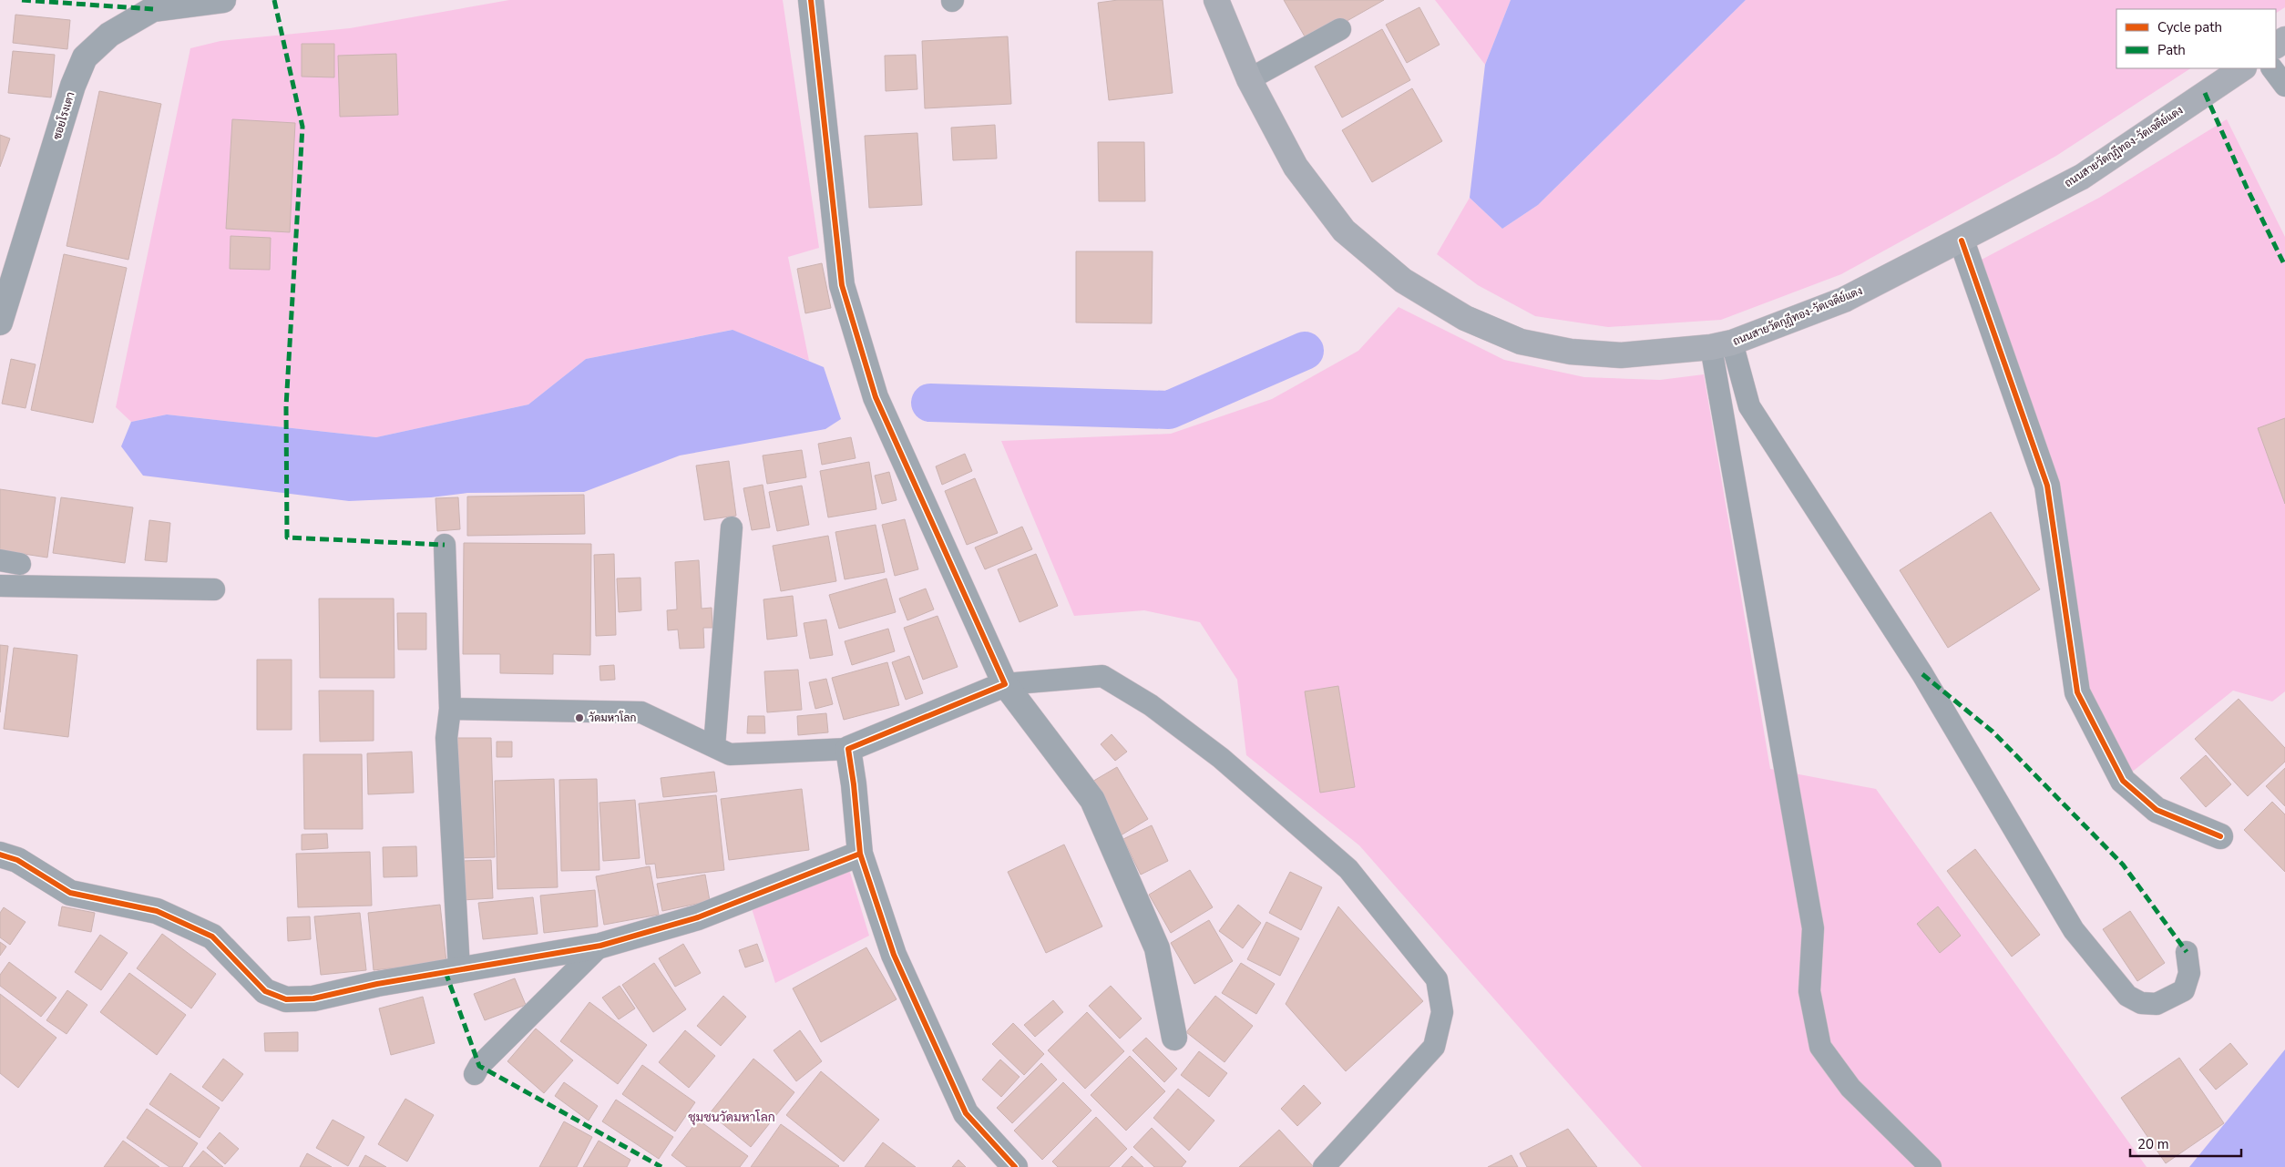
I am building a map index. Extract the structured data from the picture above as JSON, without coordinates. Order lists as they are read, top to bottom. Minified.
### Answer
{"streets":{"main road":["ถนนสายวัดกุฎีทอง-วัดเจดีย์แดง"],"street":["ซอยโรงเตา"]},"districts":["ชุมชนวัดมหาโลก"],"places":["วัดมหาโลก"],"legend":["Cycle path","Path"],"scale_bar":"20 m"}
